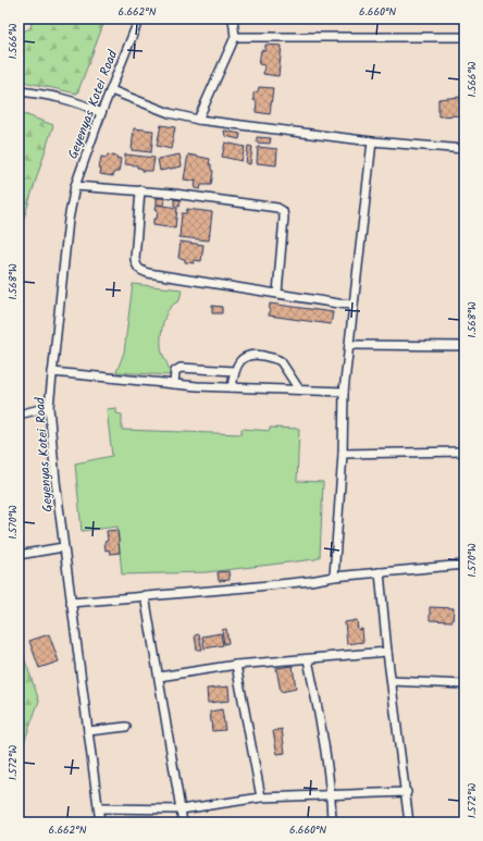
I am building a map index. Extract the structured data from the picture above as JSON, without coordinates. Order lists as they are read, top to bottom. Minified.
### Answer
{"streets":{"street":["Geyenyas Kotei Road"]},"coordinates":["6.662°N","6.660°N","1.566°W","1.568°W","1.570°W","1.572°W"]}
